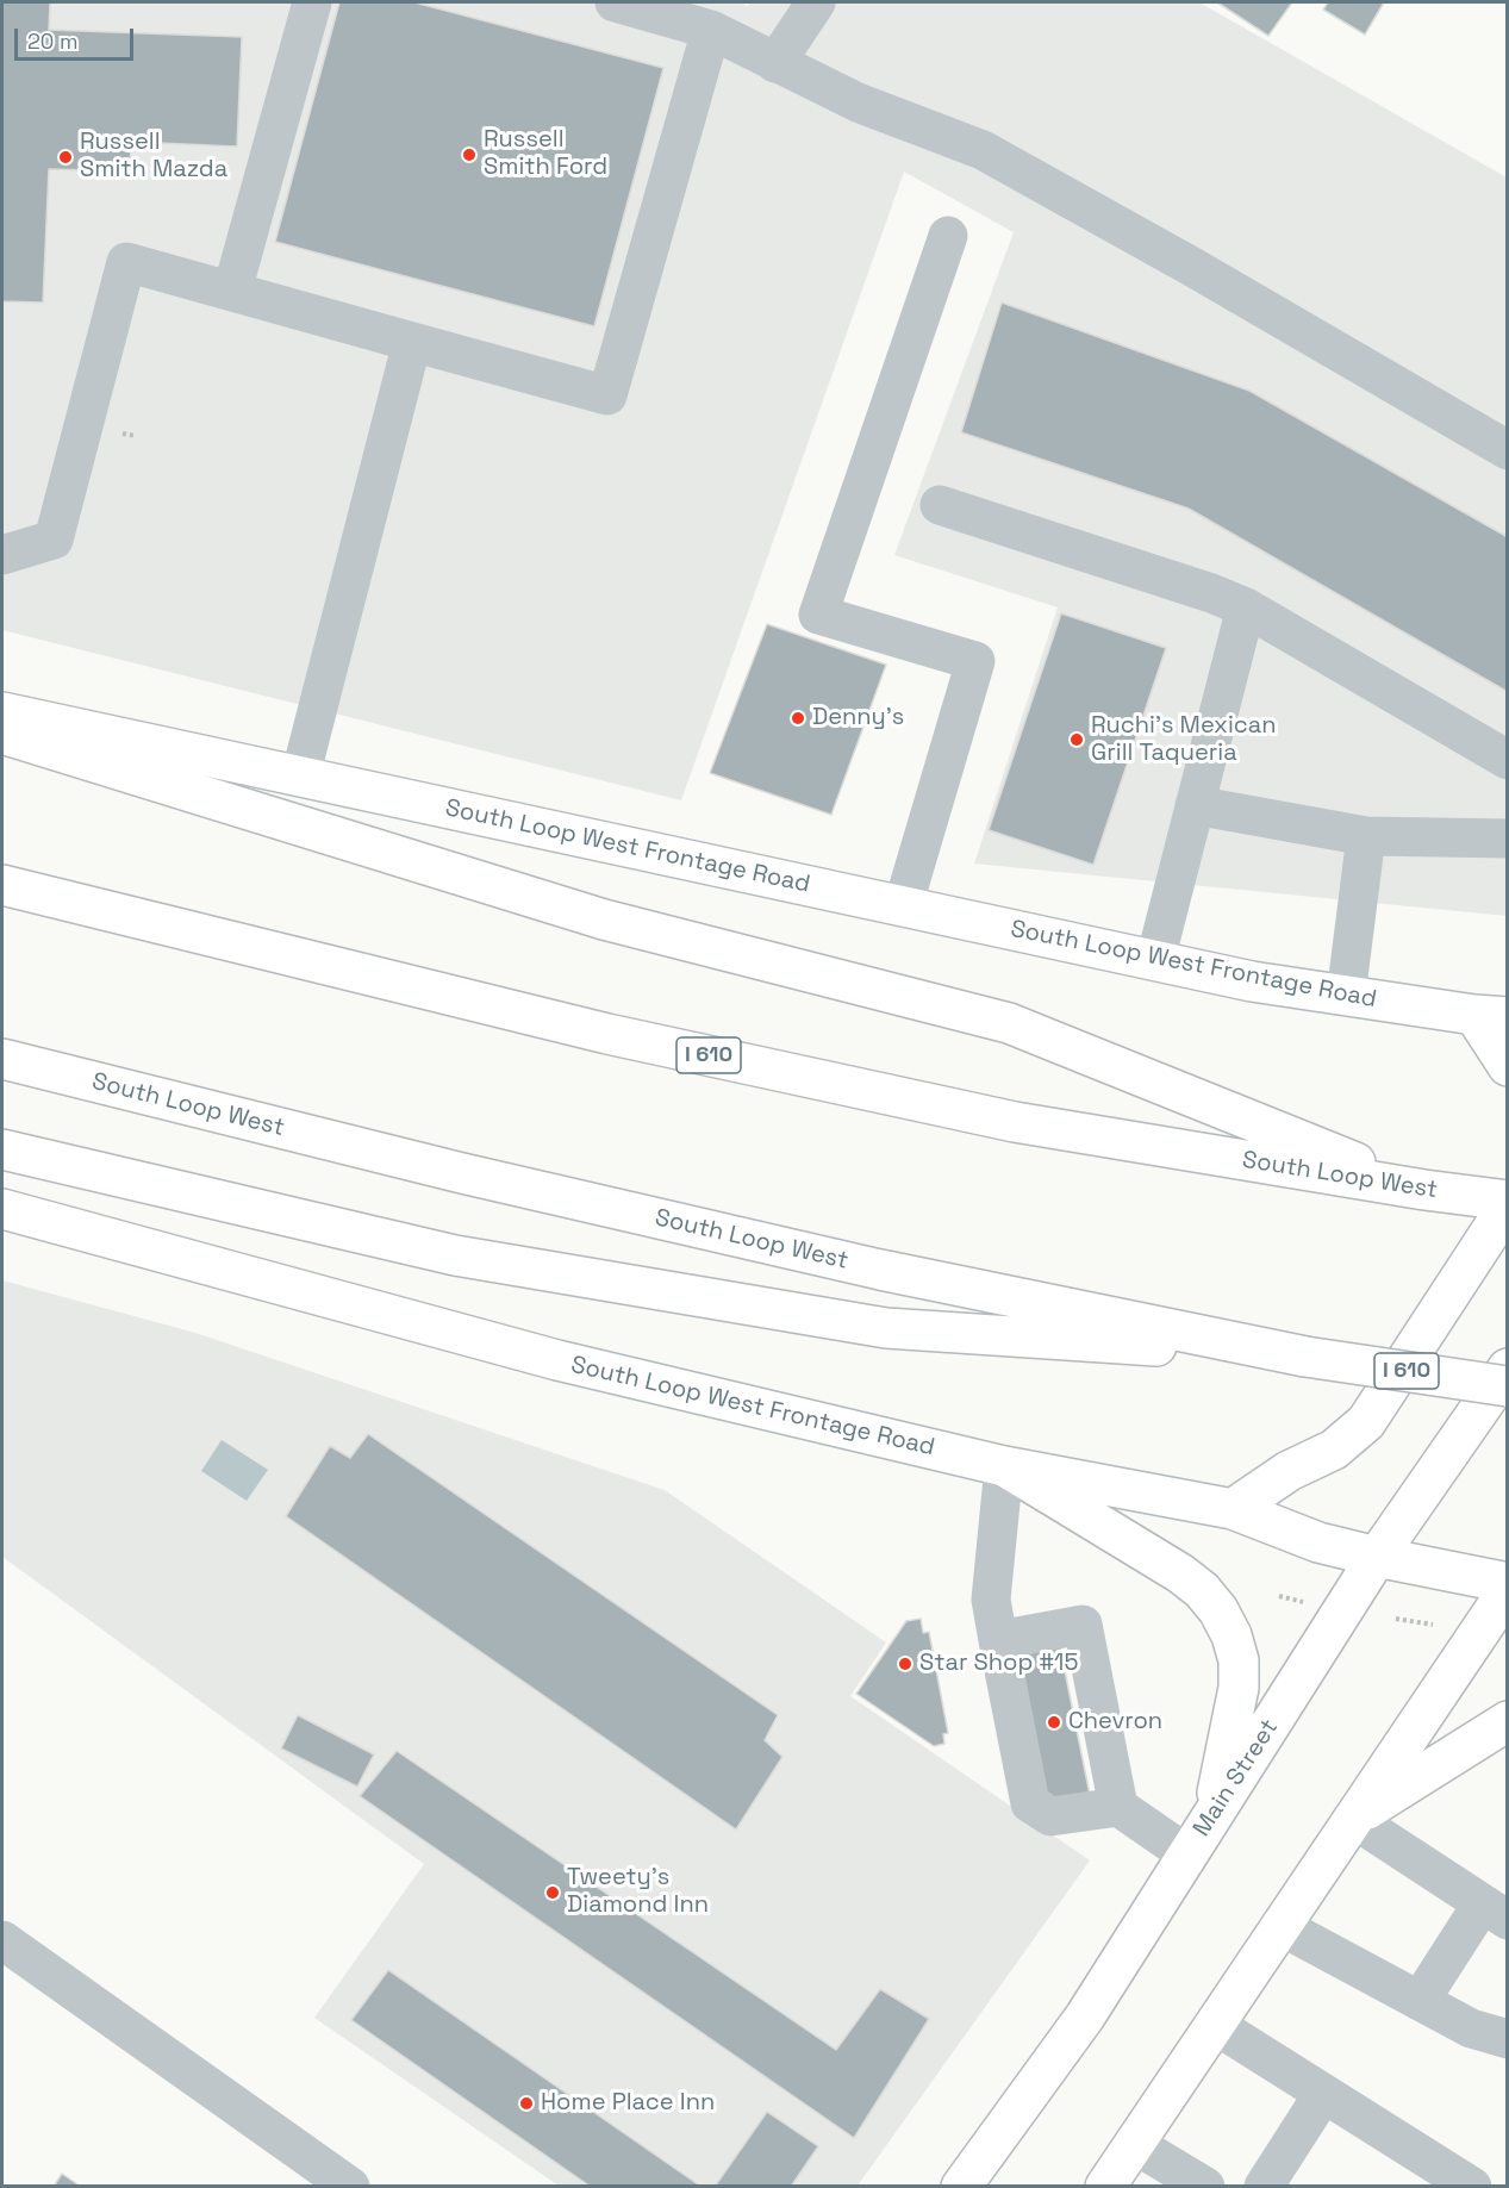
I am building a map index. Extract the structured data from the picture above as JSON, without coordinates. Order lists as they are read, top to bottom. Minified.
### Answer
{"streets":{"main road":["South Loop West Frontage Road","I 610","South Loop West","Main Street"]},"crossings":[["South Loop West Frontage Road","Main Street"]],"places":["Russell Smith Ford","Russell Smith Mazda","Denny's","Ruchi's Mexican Grill Taqueria","Star Shop #15","Chevron","Tweety's Diamond Inn","Home Place Inn"],"scale_bar":"20 m"}
